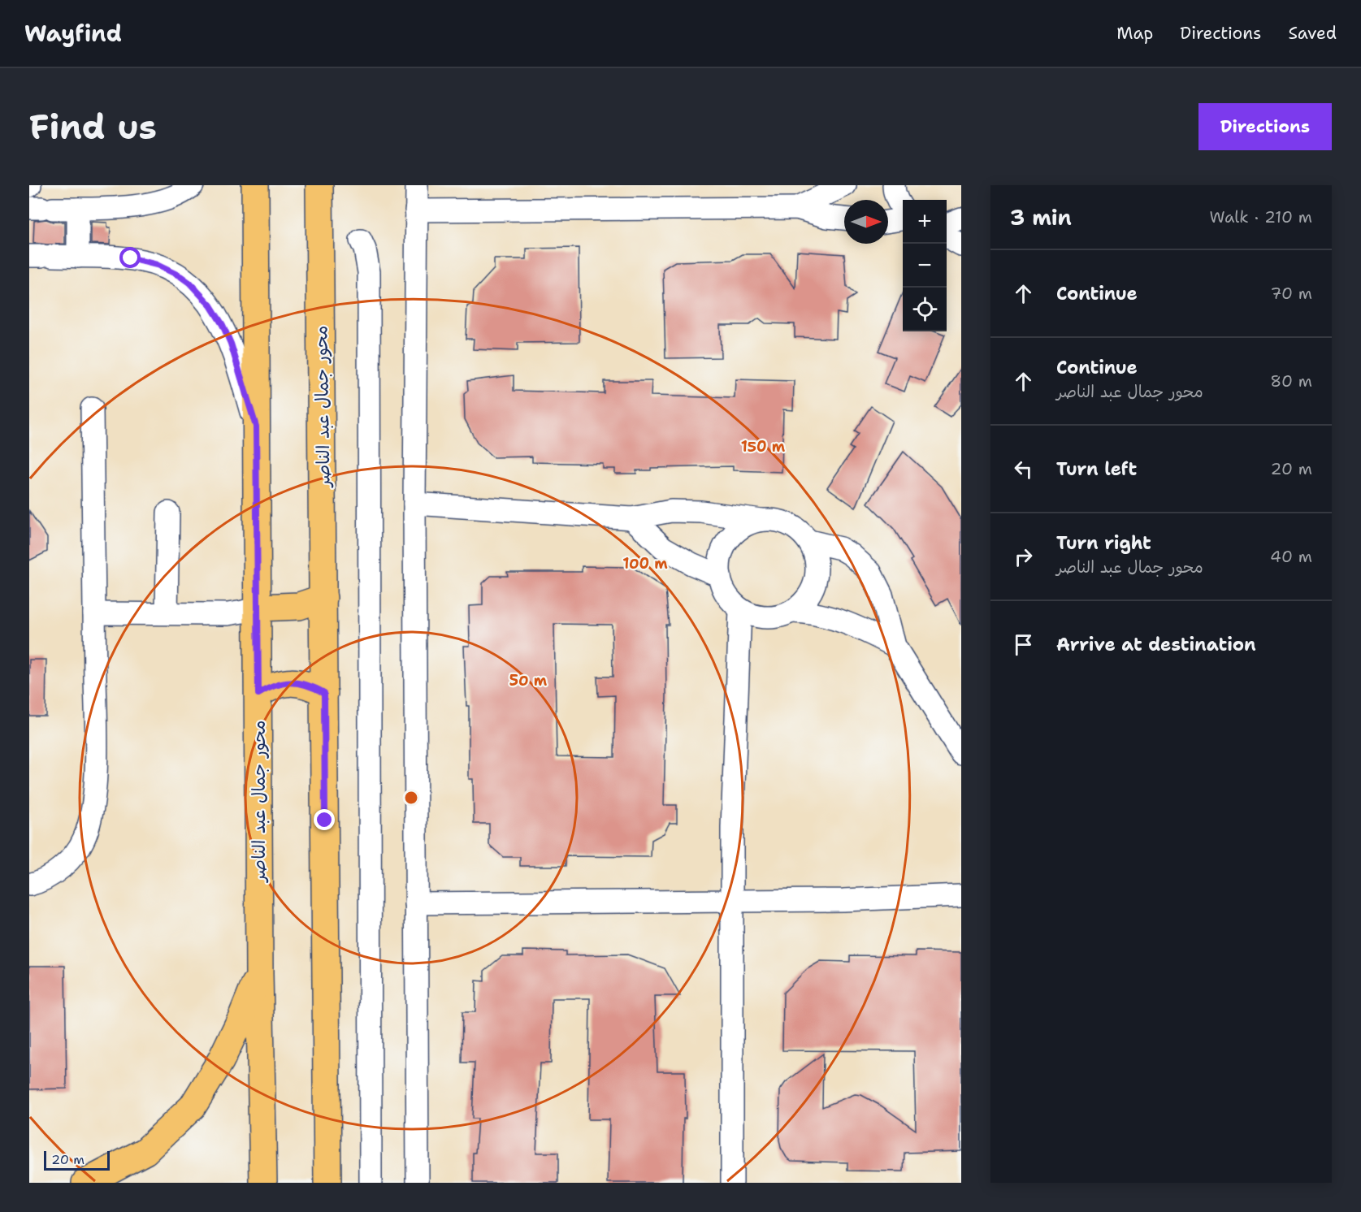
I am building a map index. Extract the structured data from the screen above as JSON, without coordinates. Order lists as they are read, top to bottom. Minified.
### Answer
{"streets":{"main road":["محور جمال عبد الناصر"]},"scale_bar":"20 m","north":"right","page":{"header":"Wayfind","nav":["Map","Directions","Saved"],"buttons":"Directions","title":"Find us","heading":["3 min","Walk · 210 m"],"map_buttons":["+","−"],"list":[["Continue","70 m"],["Continue","محور جمال عبد الناصر","80 m"],["Turn left","20 m"],["Turn right","محور جمال عبد الناصر","40 m"],"Arrive at destination"],"scale":"20 m"},"rings":["150 m","100 m","50 m"]}
